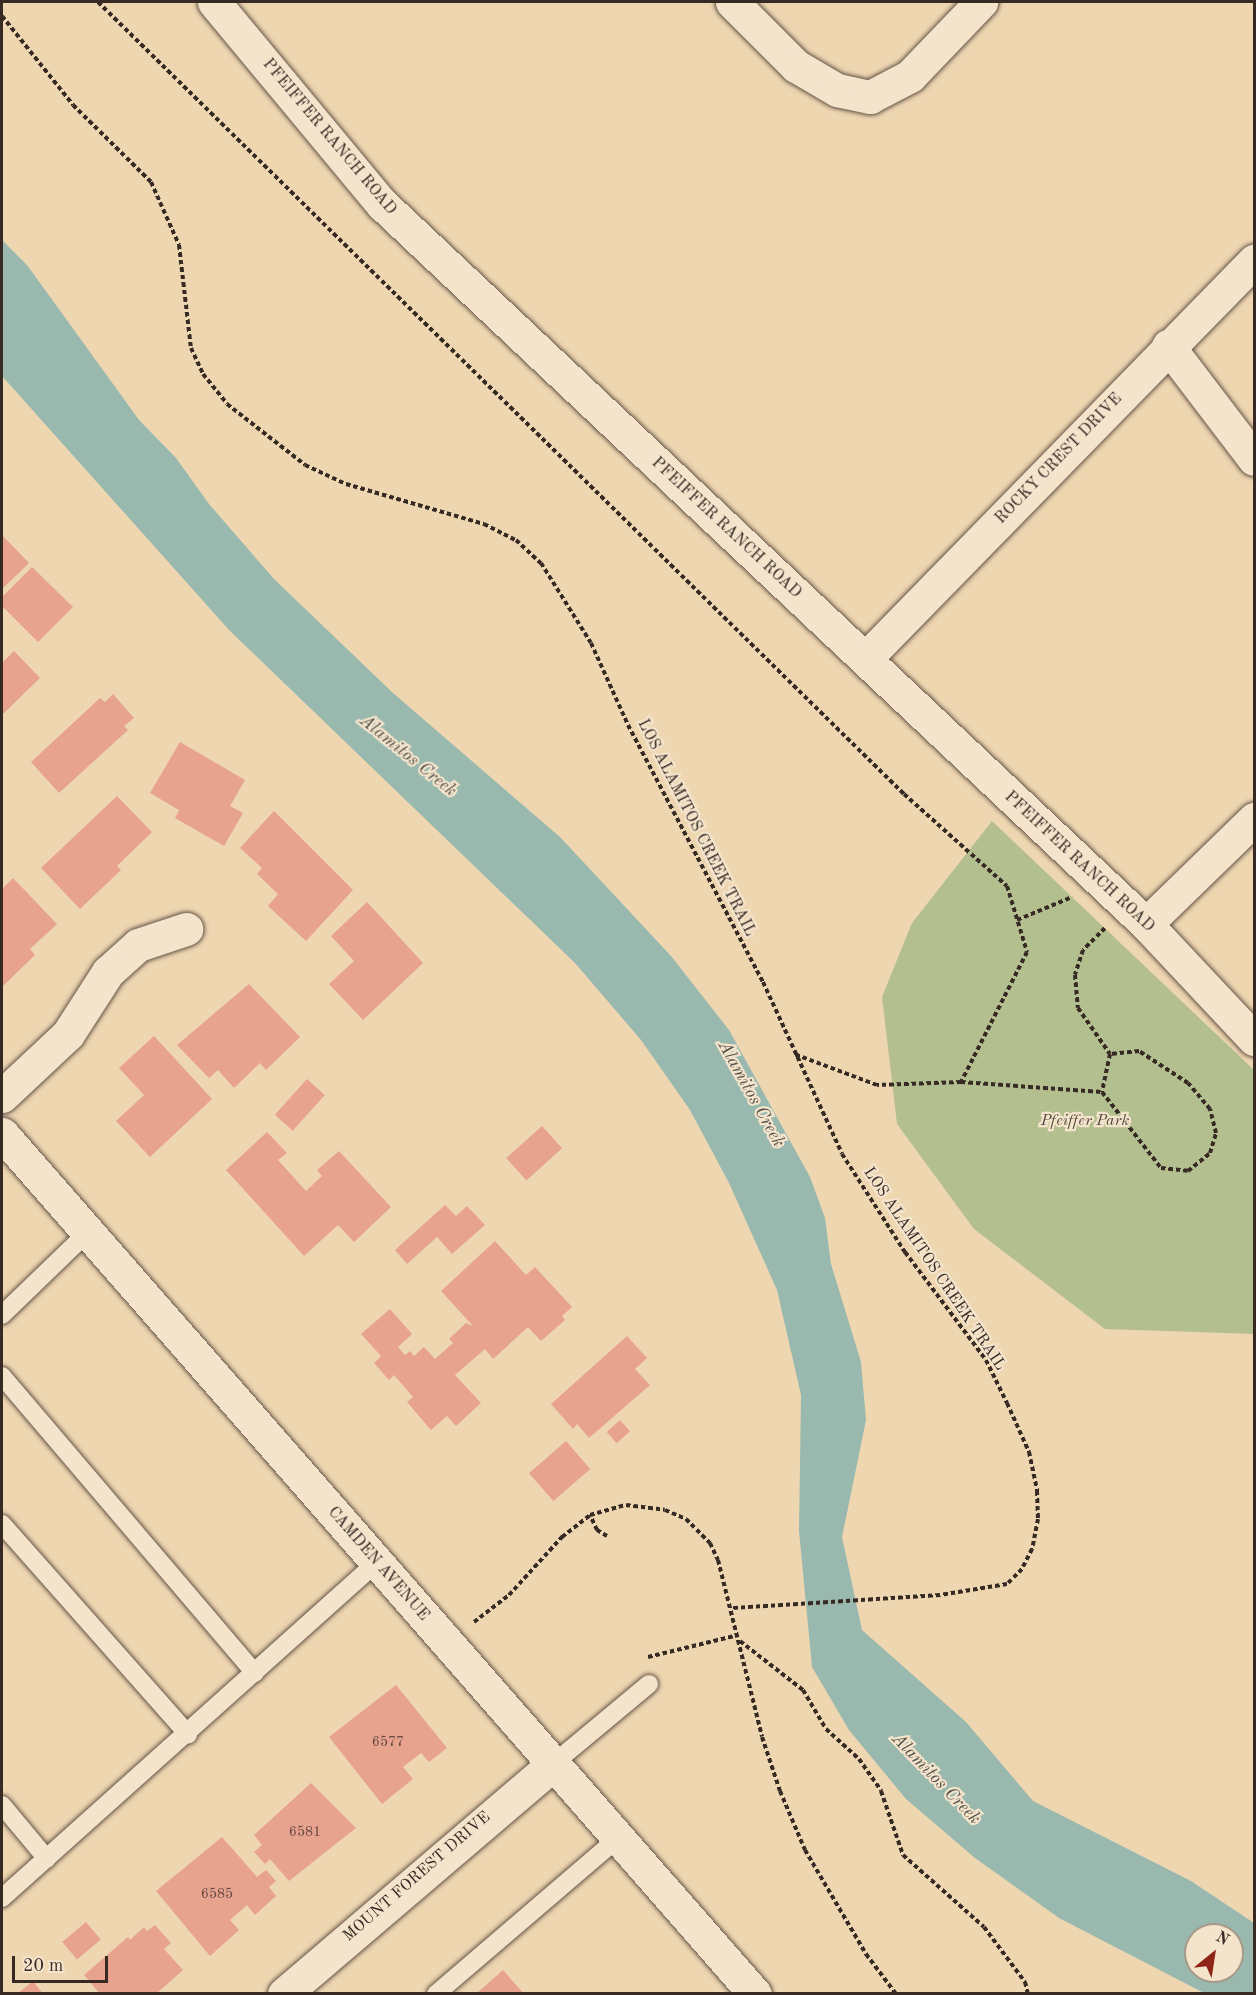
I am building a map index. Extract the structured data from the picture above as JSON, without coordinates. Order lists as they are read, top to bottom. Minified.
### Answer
{"streets":{"street":["PFEIFFER RANCH ROAD","ROCKY CREST DRIVE","CAMDEN AVENUE","MOUNT FOREST DRIVE"],"path":["LOS ALAMITOS CREEK TRAIL"]},"crossings":[["PFEIFFER RANCH ROAD","ROCKY CREST DRIVE"],["CAMDEN AVENUE","MOUNT FOREST DRIVE"]],"water":["Alamitos Creek"],"parks":["Pfeiffer Park"],"house_numbers":["6577","6581","6585"],"scale_bar":"20 m","north":"top right"}
